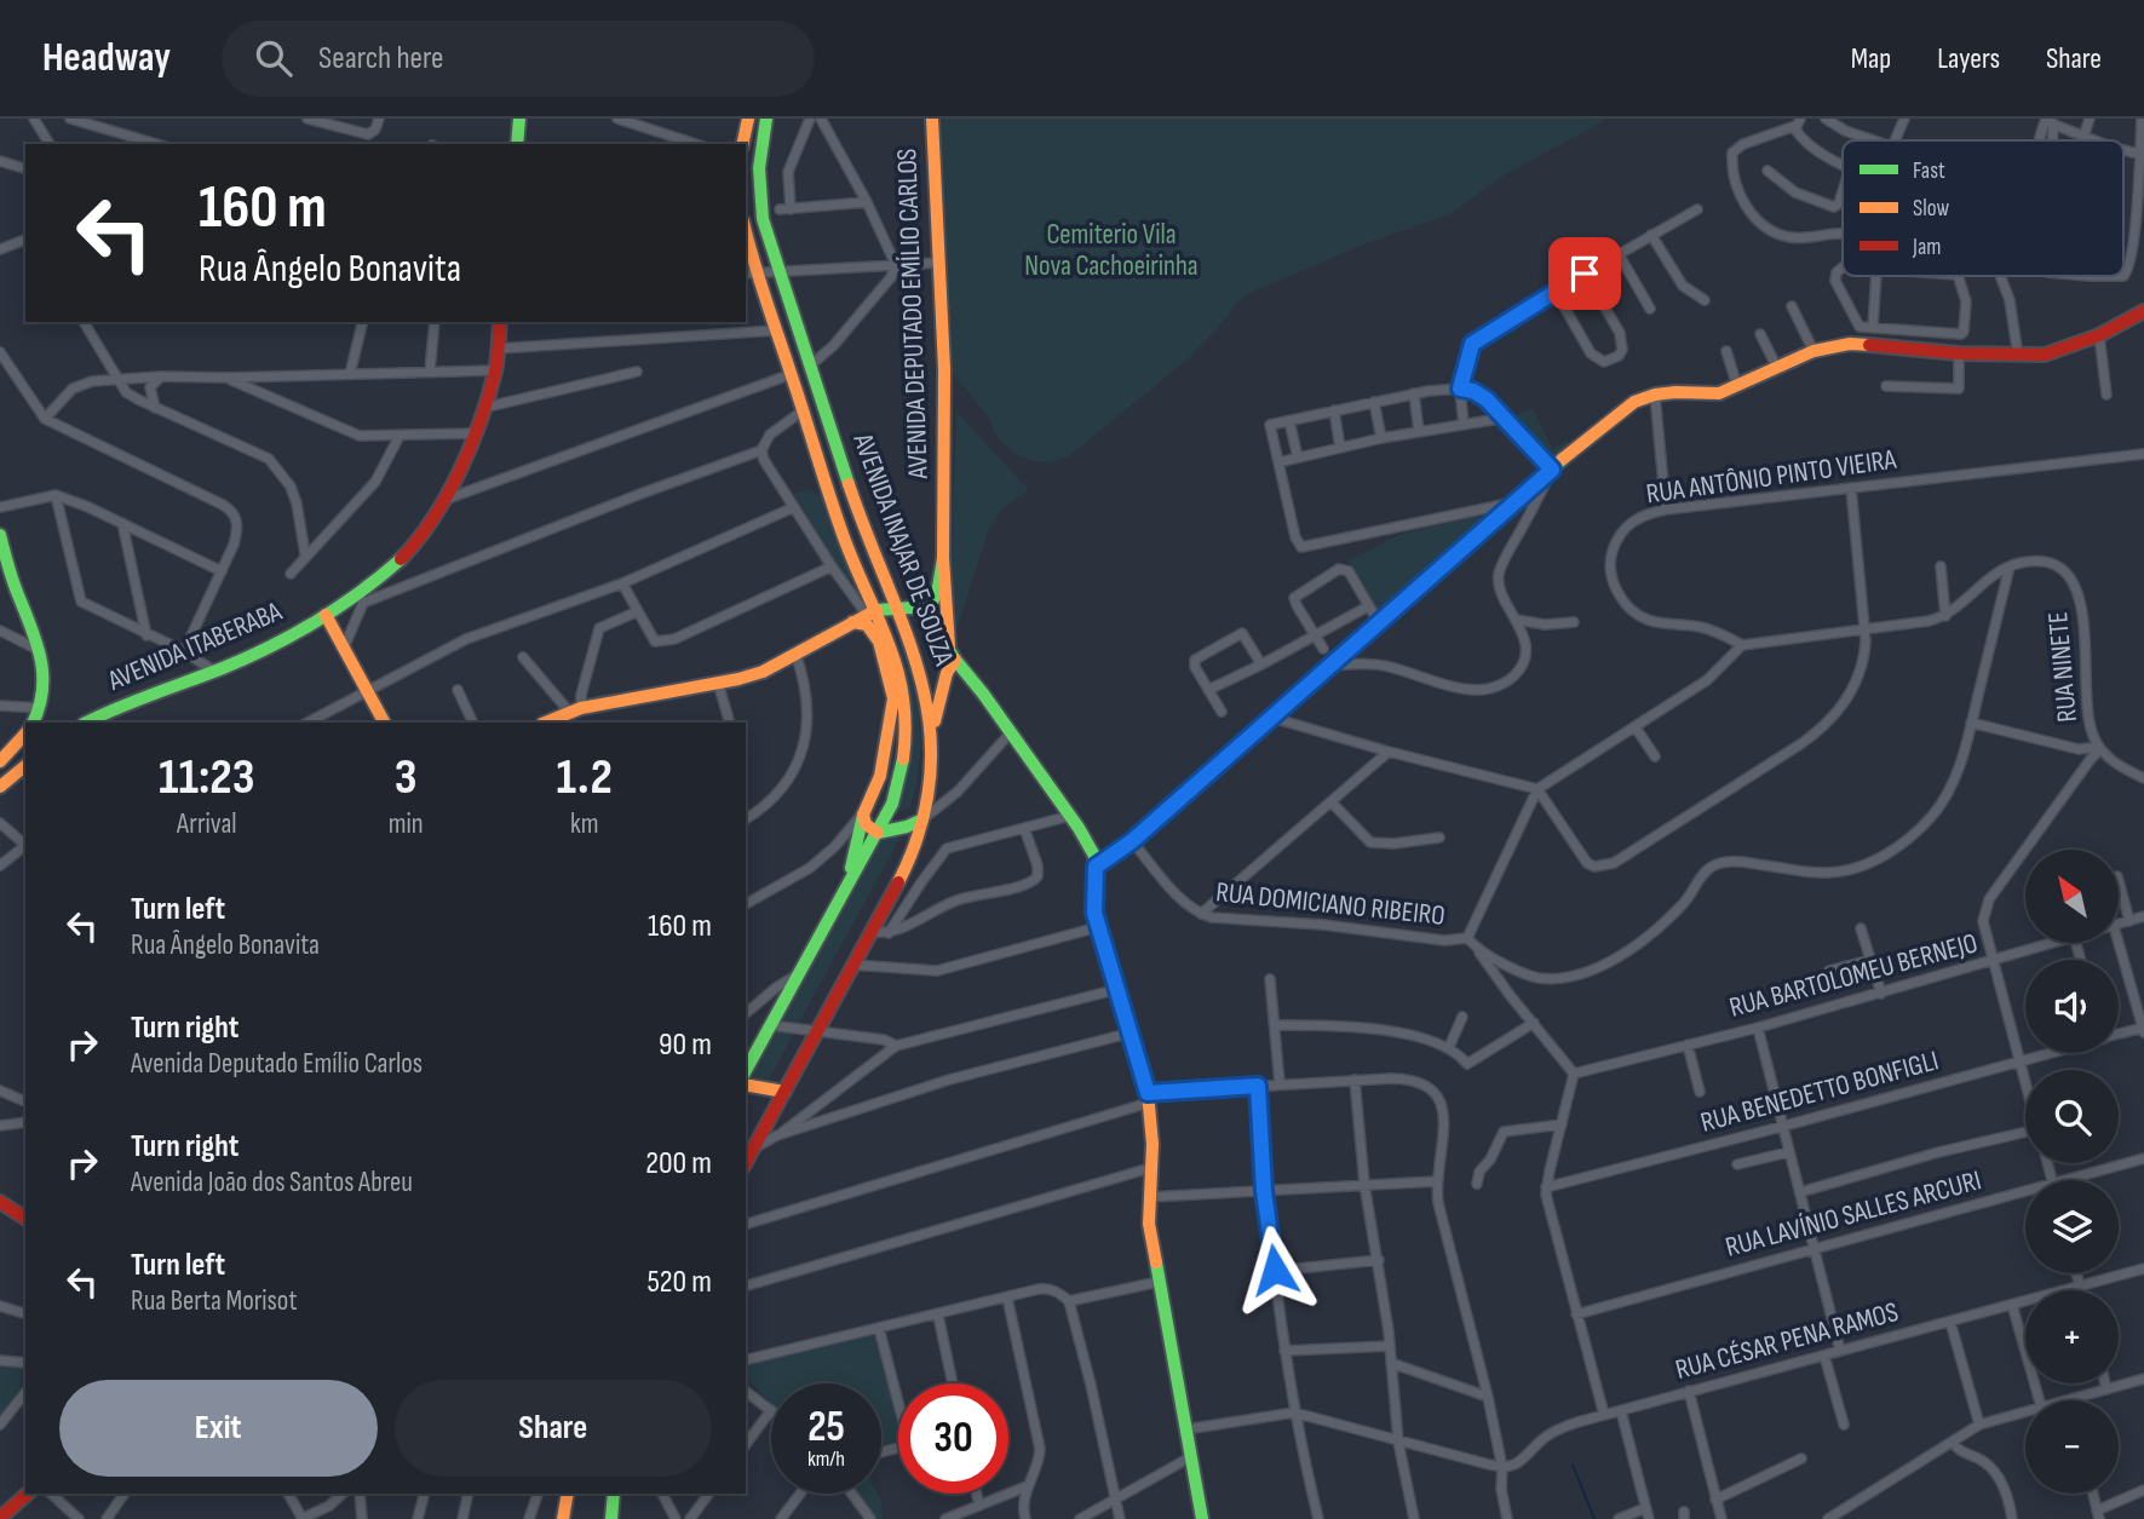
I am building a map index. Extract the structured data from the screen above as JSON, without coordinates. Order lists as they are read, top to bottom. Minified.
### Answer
{"streets":{"main road":["AVENIDA DEPUTADO EMÍLIO CARLOS","AVENIDA INAJAR DE SOUZA","AVENIDA ITABERABA"],"street":["RUA ANTÔNIO PINTO VIEIRA","RUA NINETE","RUA DOMICIANO RIBEIRO","RUA BARTOLOMEU BERNEJO","RUA BENEDETTO BONFIGLI","RUA LAVÍNIO SALLES ARCURI","RUA CÉSAR PENA RAMOS"]},"crossings":[["RUA NINETE","RUA DOMICIANO RIBEIRO"]],"parks":["Cemiterio Vila Nova Cachoeirinha"],"legend":["Fast","Slow","Jam"],"north":"top left","page":{"header":"Headway","search":"Search here","nav":["Map","Layers","Share"],"turn":["160 m","Rua Ângelo Bonavita"],"eta":["11:23","Arrival","3","min","1.2","km"],"map_buttons":["+","−"],"list":[{"name":"Turn left","note":"Rua Ângelo Bonavita","value":"160 m"},{"name":"Turn right","note":"Avenida Deputado Emílio Carlos","value":"90 m"},{"name":"Turn right","note":"Avenida João dos Santos Abreu","value":"200 m"},{"name":"Turn left","note":"Rua Berta Morisot","value":"520 m"}],"buttons":["Exit","Share"],"speed":"25 km/h","limit":"30"}}
